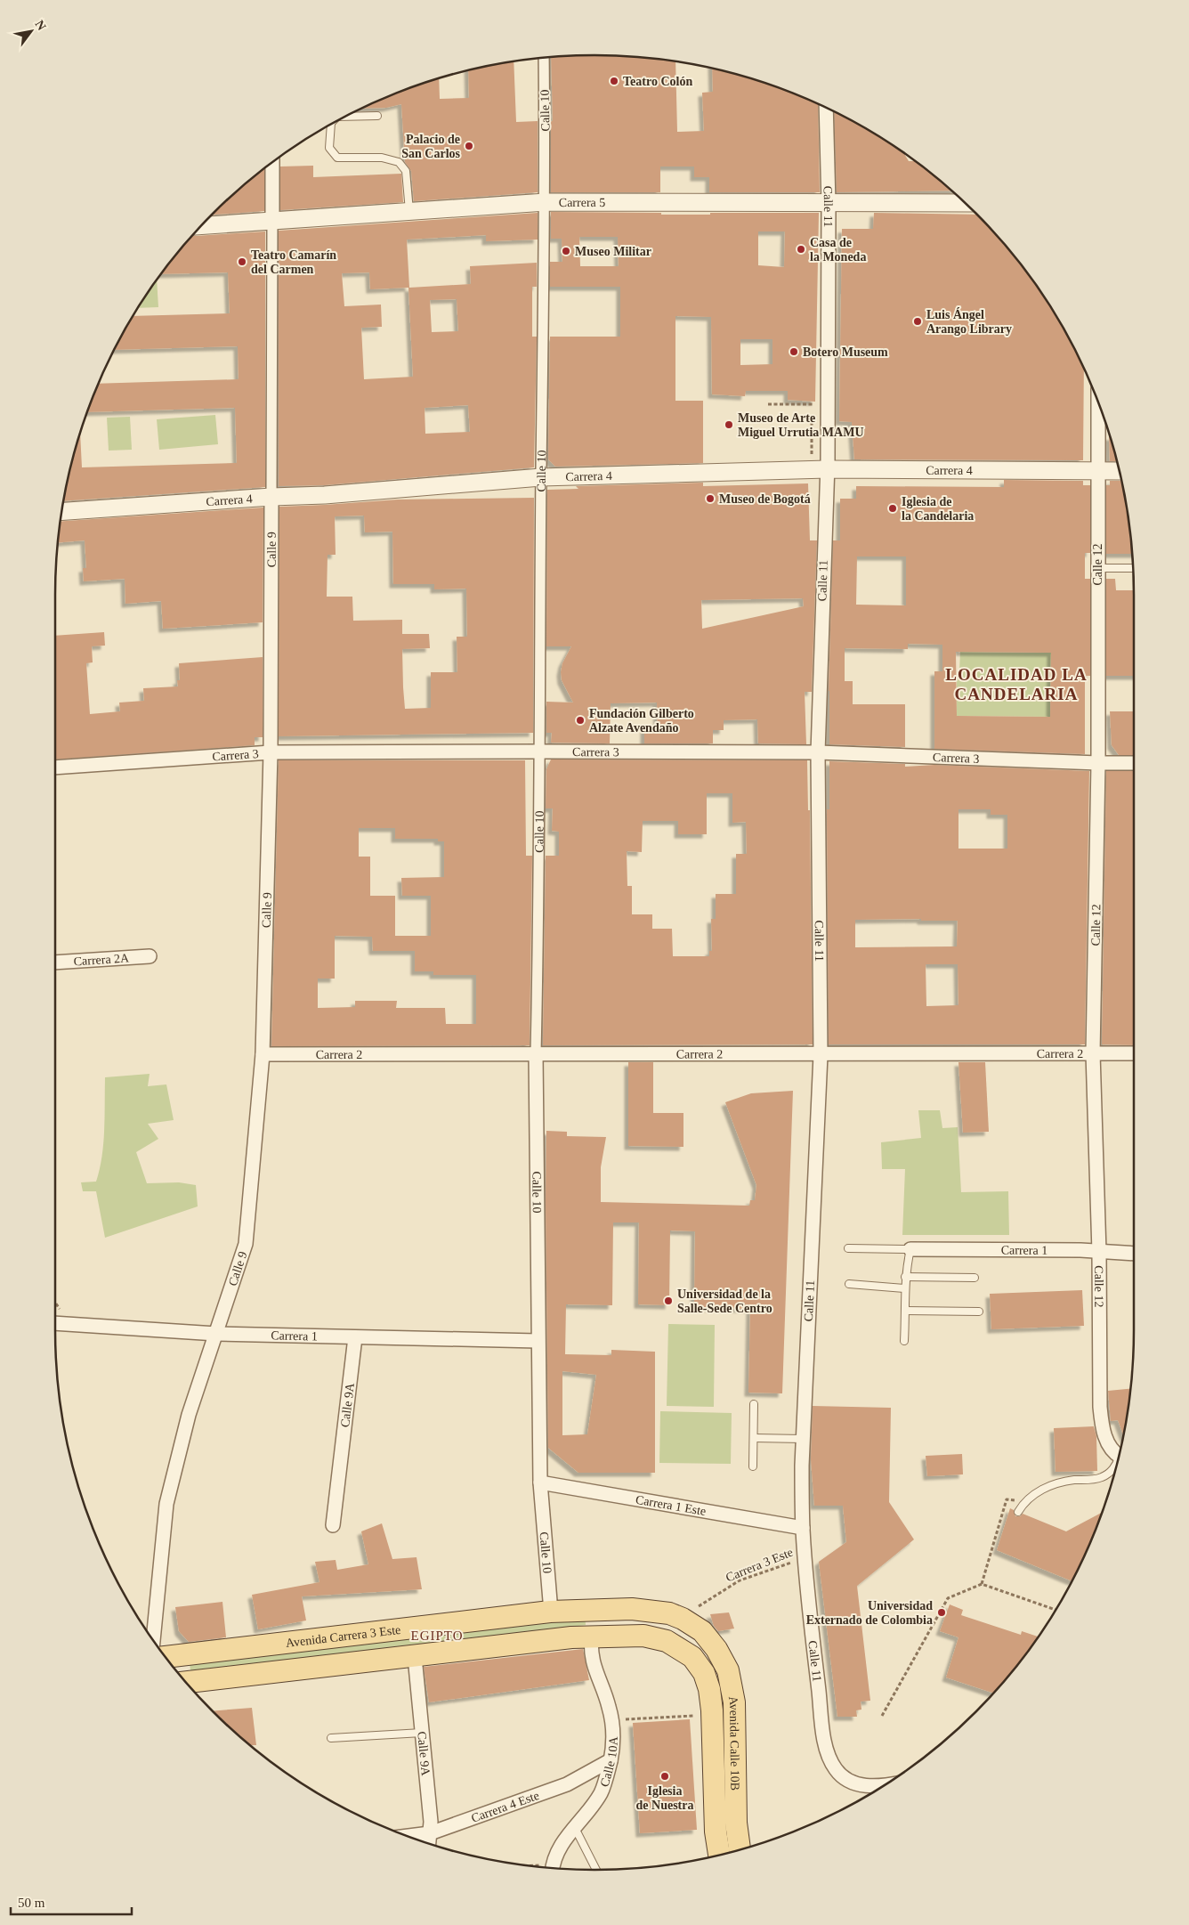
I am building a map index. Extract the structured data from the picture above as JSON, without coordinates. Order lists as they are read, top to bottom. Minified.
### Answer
{"streets":{"main road":["Avenida Carrera 3 Este","Avenida Calle 10B"],"street":["Calle 10","Carrera 5","Calle 11","Carrera 4","Calle 9","Calle 12","Carrera 3","Carrera 2A","Carrera 2","Carrera 1","Calle 9A","Carrera 1 Este","Calle 10A","Carrera 4 Este"],"path":["Carrera 3 Este"]},"crossings":[["Calle 10","Carrera 5"],["Calle 10","Carrera 4"],["Calle 10","Carrera 3"],["Calle 10","Carrera 2"],["Calle 10","Carrera 1"],["Calle 10","Carrera 1 Este"],["Calle 10","Avenida Carrera 3 Este"],["Carrera 5","Calle 11"],["Carrera 5","Calle 9"],["Calle 11","Carrera 4"],["Calle 11","Carrera 3"],["Calle 11","Carrera 2"],["Calle 11","Carrera 1 Este"],["Calle 11","Carrera 3 Este"],["Carrera 4","Calle 9"],["Carrera 4","Calle 12"],["Calle 9","Carrera 3"],["Calle 9","Carrera 2"],["Calle 9","Carrera 1"],["Calle 12","Carrera 3"],["Calle 12","Carrera 2"],["Calle 12","Carrera 1"],["Carrera 1","Calle 9A"],["Calle 9A","Carrera 4 Este"],["Avenida Carrera 3 Este","Avenida Calle 10B"],["Avenida Calle 10B","Calle 10A"],["Calle 10A","Carrera 4 Este"]],"districts":["LOCALIDAD LA CANDELARIA","EGIPTO"],"places":["Teatro Colón","Palacio de San Carlos","Casa de la Moneda","Museo Militar","Teatro Camarín del Carmen","Luis Ángel Arango Library","Botero Museum","Museo de Arte Miguel Urrutia MAMU","Museo de Bogotá","Iglesia de la Candelaria","Fundación Gilberto Alzate Avendaño","Universidad de la Salle-Sede Centro","Universidad Externado de Colombia","Iglesia de Nuestra"],"scale_bar":"50 m","north":"top right"}
